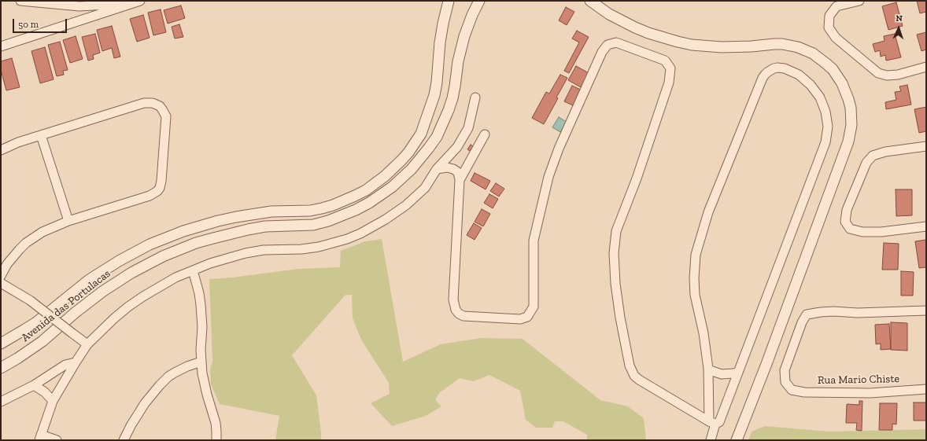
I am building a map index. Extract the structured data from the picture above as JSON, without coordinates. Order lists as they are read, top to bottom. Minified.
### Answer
{"streets":{"street":["Avenida das Portulacas","Rua Mario Chiste"]},"scale_bar":"50 m","north":"top"}
